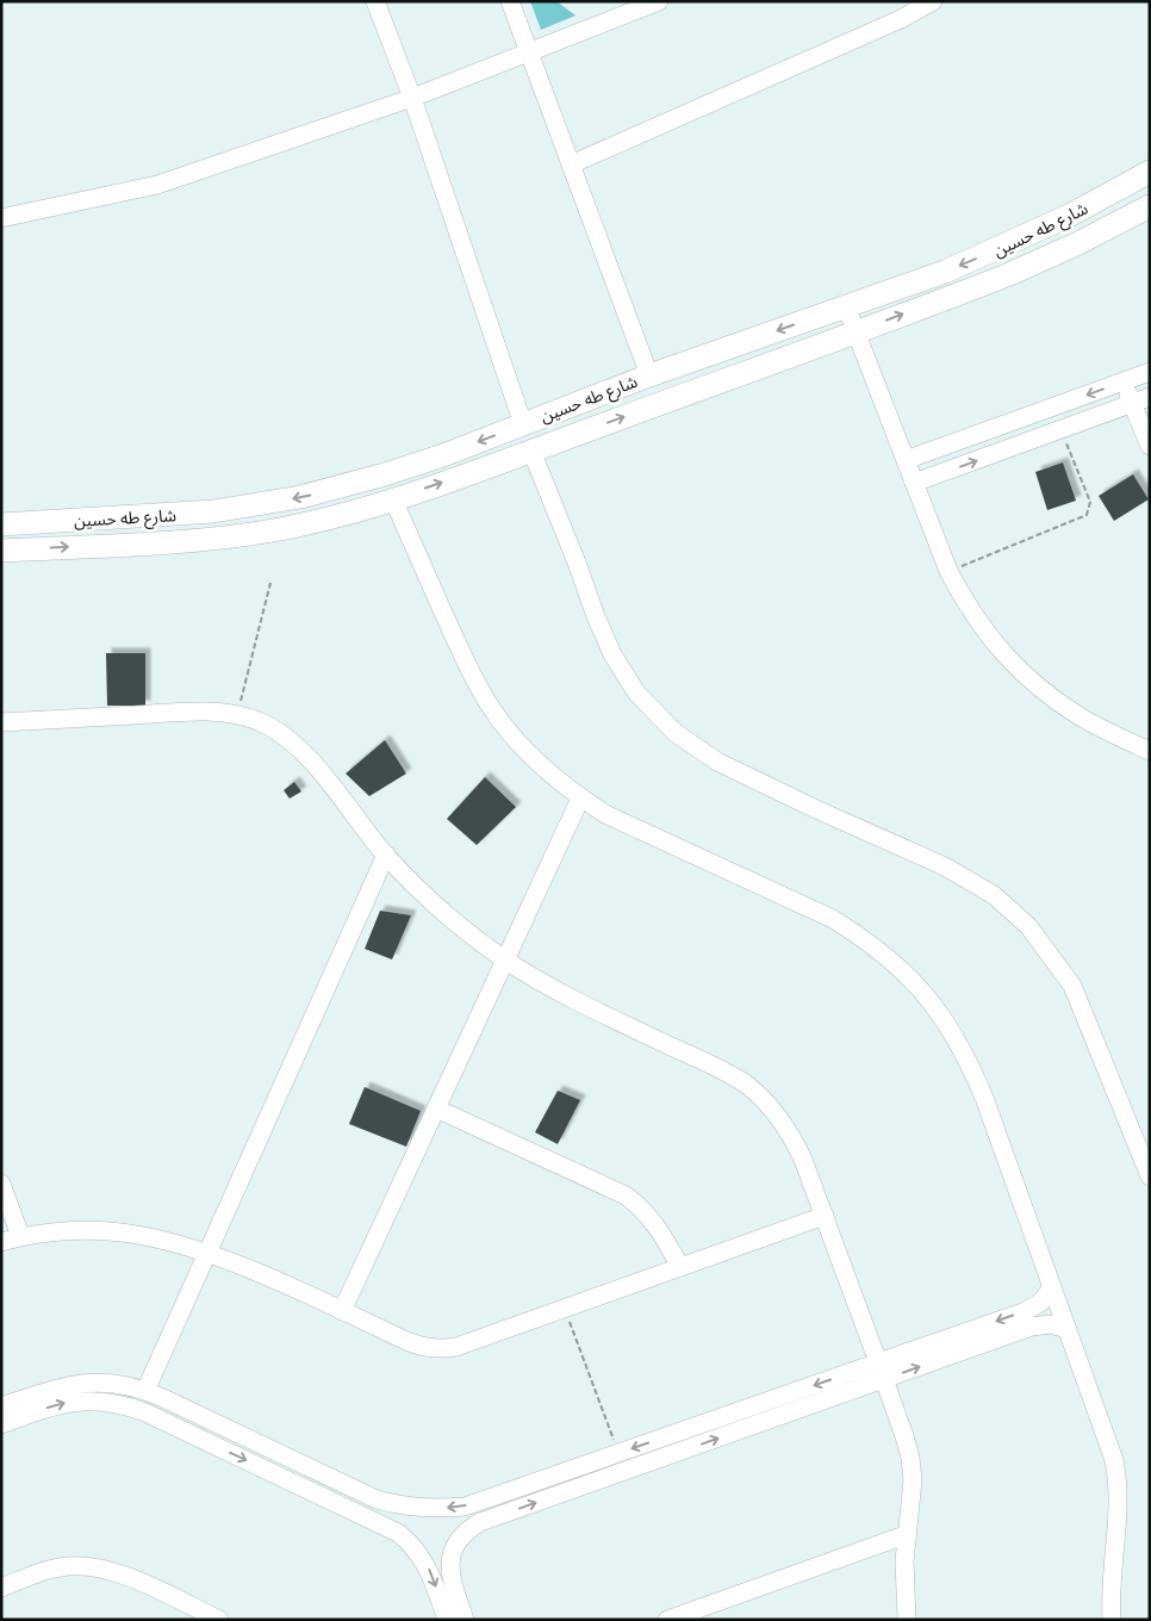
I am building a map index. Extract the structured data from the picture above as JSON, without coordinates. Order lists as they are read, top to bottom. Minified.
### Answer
{"streets":{"main road":["شارع طه حسين"]}}
